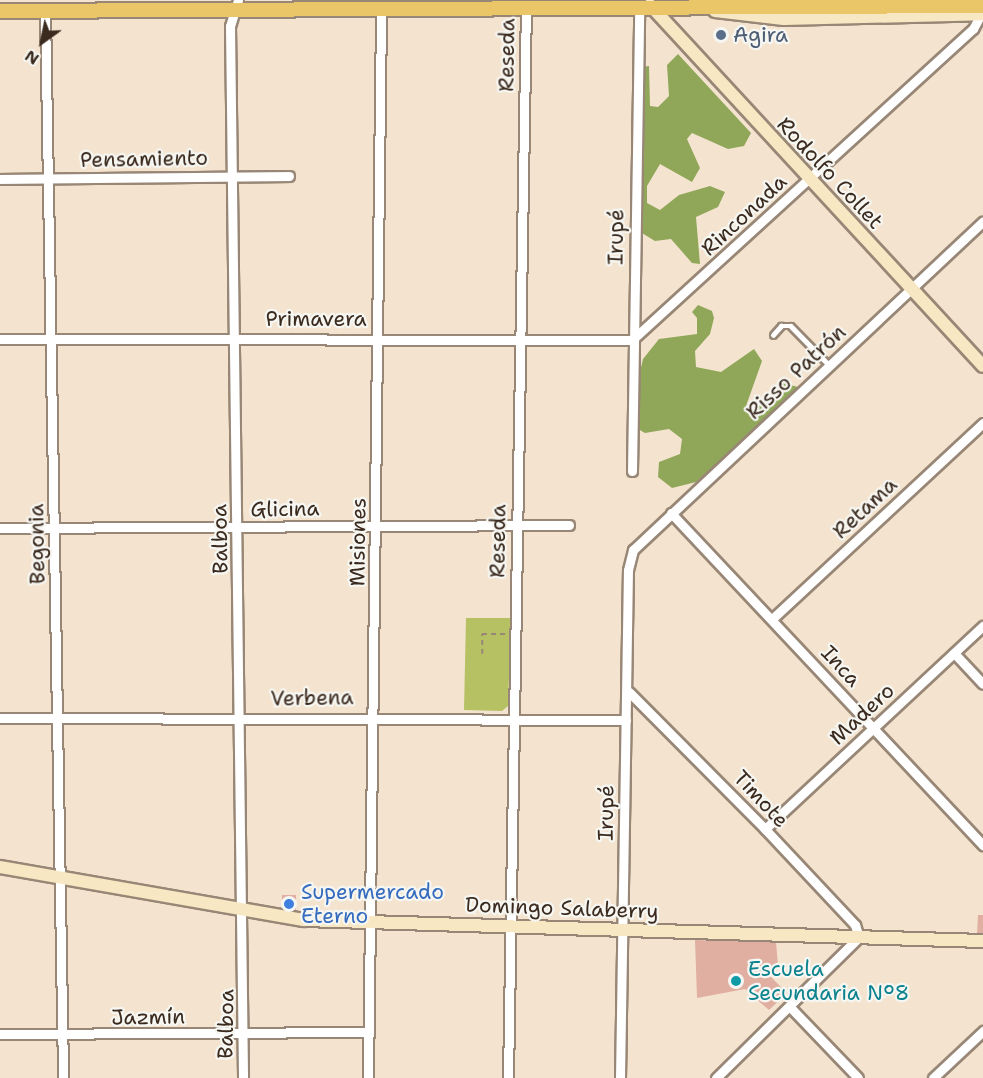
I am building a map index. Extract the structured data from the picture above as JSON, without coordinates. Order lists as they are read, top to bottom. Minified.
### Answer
{"streets":{"street":["Reseda","Pensamiento","Rodolfo Collet","Rinconada","Irupé","Primavera","Risso Patrón","Retama","Glicina","Balboa","Misiones","Begonia","Inca","Verbena","Madero","Timote","Domingo Salaberry","Jazmín"]},"crossings":[["Reseda","Primavera"],["Reseda","Glicina"],["Reseda","Verbena"],["Reseda","Domingo Salaberry"],["Pensamiento","Balboa"],["Pensamiento","Begonia"],["Rodolfo Collet","Rinconada"],["Rodolfo Collet","Irupé"],["Rodolfo Collet","Risso Patrón"],["Rinconada","Irupé"],["Rinconada","Primavera"],["Irupé","Primavera"],["Irupé","Risso Patrón"],["Irupé","Verbena"],["Irupé","Timote"],["Irupé","Domingo Salaberry"],["Primavera","Balboa"],["Primavera","Misiones"],["Primavera","Begonia"],["Risso Patrón","Inca"],["Retama","Inca"],["Glicina","Balboa"],["Glicina","Misiones"],["Glicina","Begonia"],["Balboa","Verbena"],["Balboa","Domingo Salaberry"],["Balboa","Jazmín"],["Misiones","Verbena"],["Misiones","Domingo Salaberry"],["Misiones","Jazmín"],["Begonia","Verbena"],["Begonia","Domingo Salaberry"],["Begonia","Jazmín"],["Inca","Madero"],["Madero","Timote"],["Timote","Domingo Salaberry"]],"places":["Agira","Supermercado Eterno","Escuela Secundaria N°8"],"north":"bottom left"}
